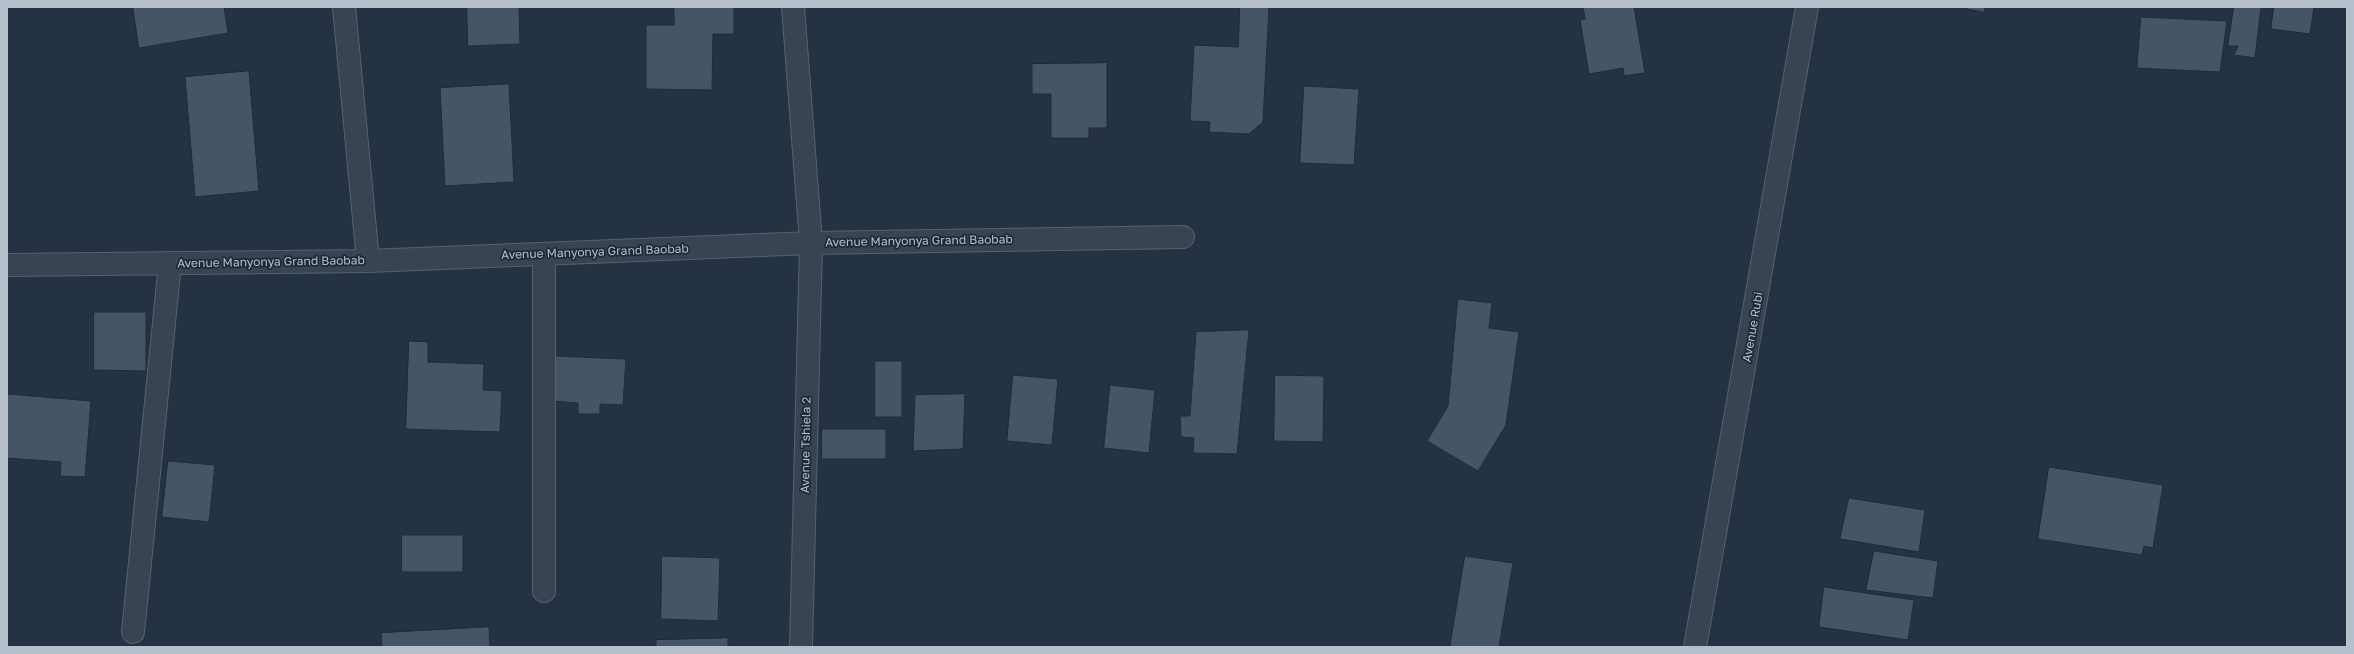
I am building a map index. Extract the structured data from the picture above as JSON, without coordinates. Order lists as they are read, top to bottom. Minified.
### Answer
{"streets":{"street":["Avenue Manyonya Grand Baobab","Avenue Rubi","Avenue Tshiela 2"]},"crossings":[["Avenue Manyonya Grand Baobab","Avenue Tshiela 2"]]}
